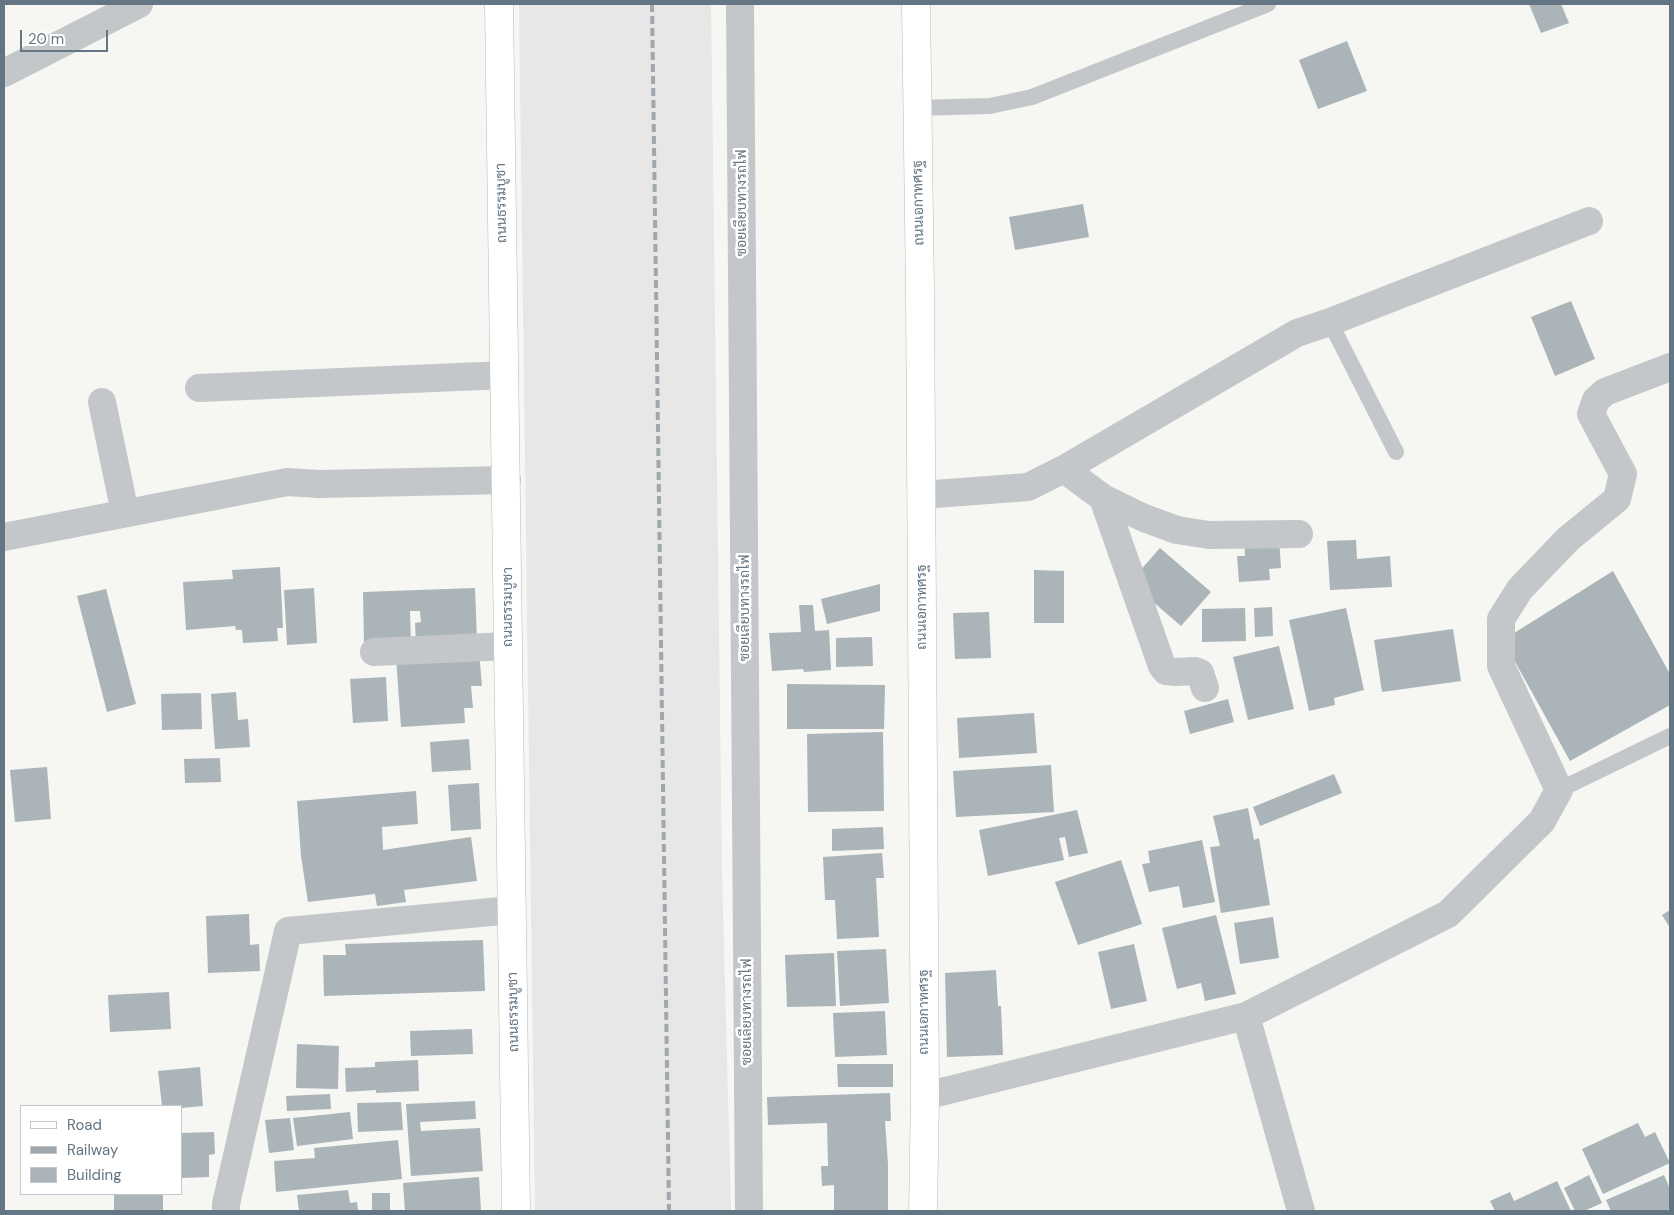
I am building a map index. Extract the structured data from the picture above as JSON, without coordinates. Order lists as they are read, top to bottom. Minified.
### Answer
{"streets":{"main road":["ถนนธรรมบูชา","ถนนเอกาทศรฐ"],"street":["ซอยเลียบทางรถไฟ"]},"legend":["Road","Railway","Building"],"scale_bar":"20 m"}
